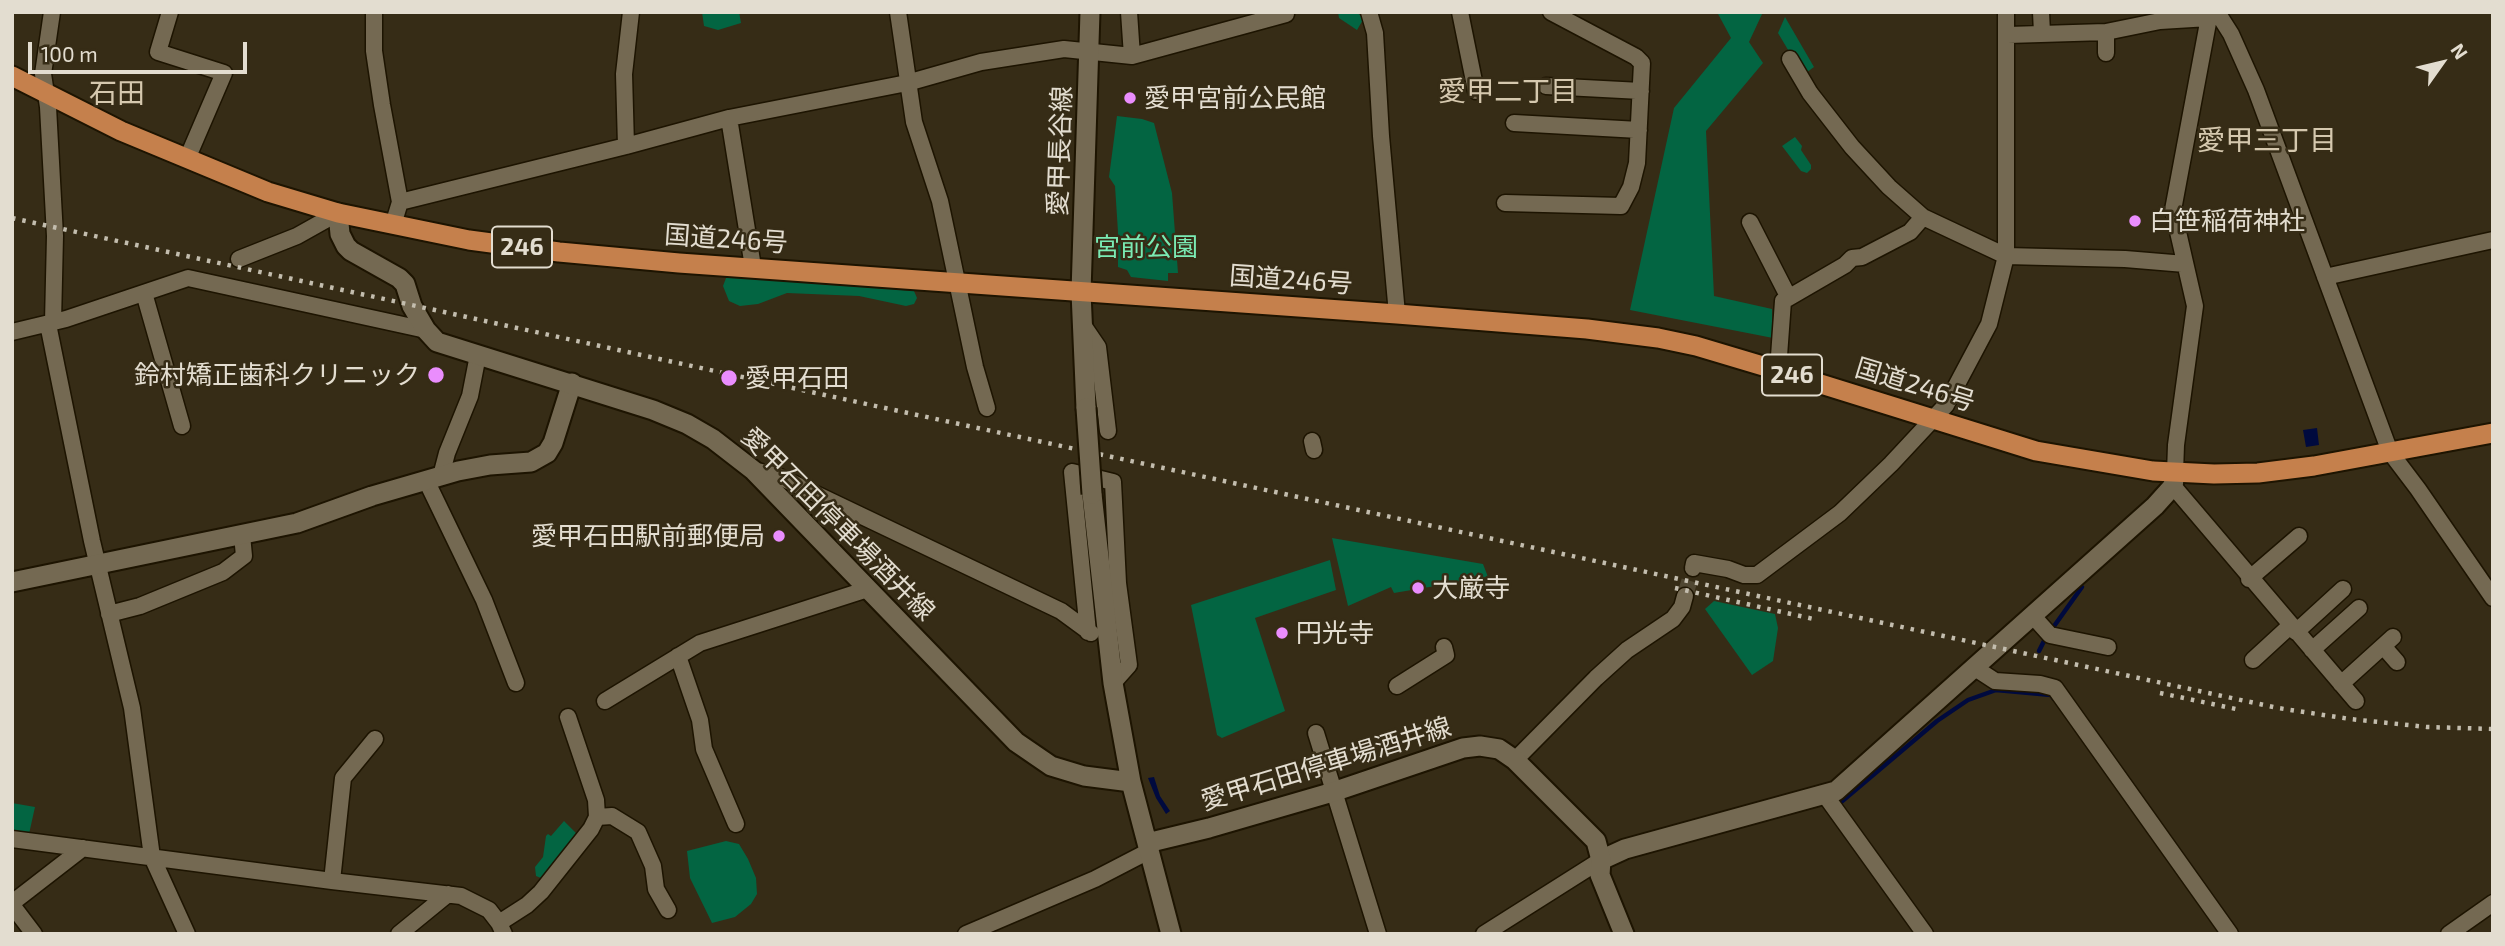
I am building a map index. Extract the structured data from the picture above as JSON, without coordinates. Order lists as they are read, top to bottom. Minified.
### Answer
{"streets":{"highway":["国道246号","246"],"main road":["愛甲長谷線","愛甲石田停車場酒井線"]},"crossings":[["愛甲長谷線","国道246号"]],"districts":["愛甲二丁目","石田","愛甲三丁目"],"parks":["宮前公園"],"places":["愛甲宮前公民館","白笹稲荷神社","鈴村矯正歯科クリニック","愛甲石田","愛甲石田駅前郵便局","大厳寺","円光寺"],"scale_bar":"100 m","north":"top right"}
